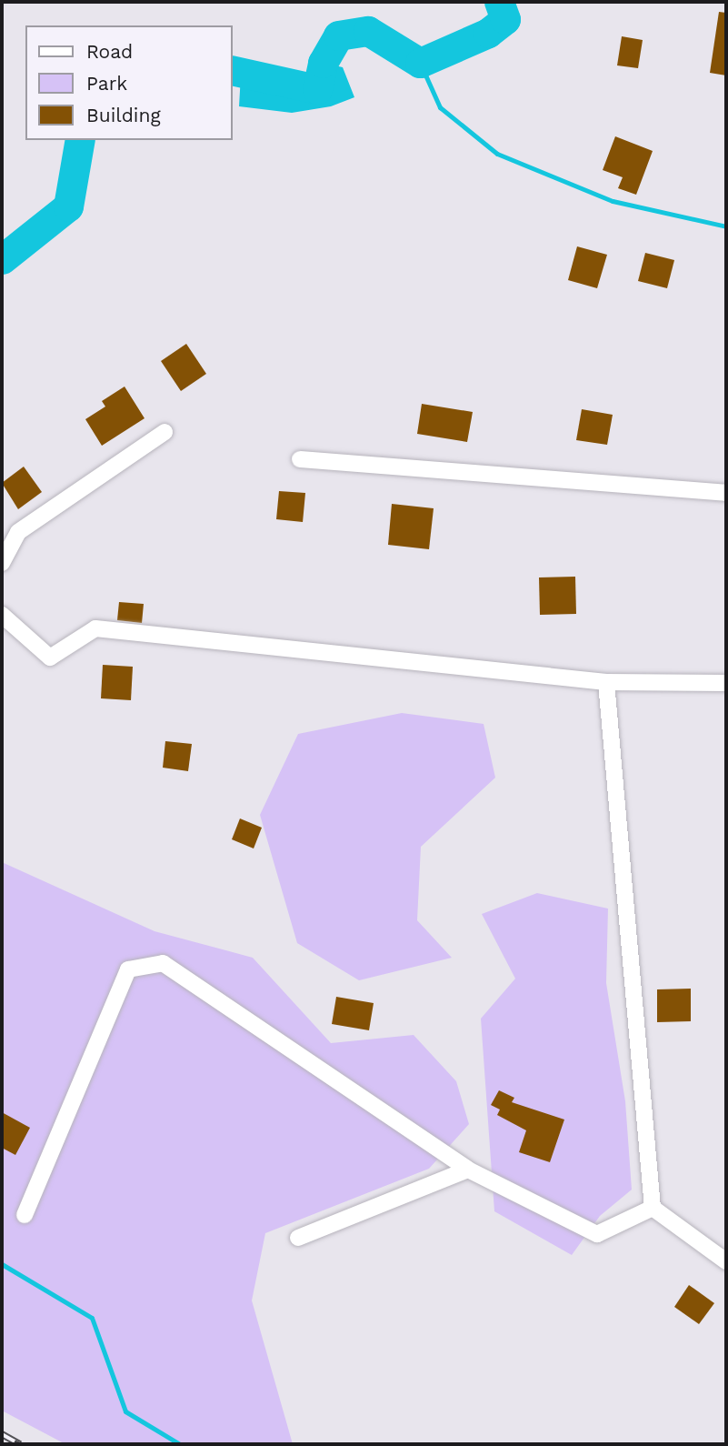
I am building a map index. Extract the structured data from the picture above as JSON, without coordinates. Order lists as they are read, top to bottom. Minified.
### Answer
{"legend":["Road","Park","Building"]}
